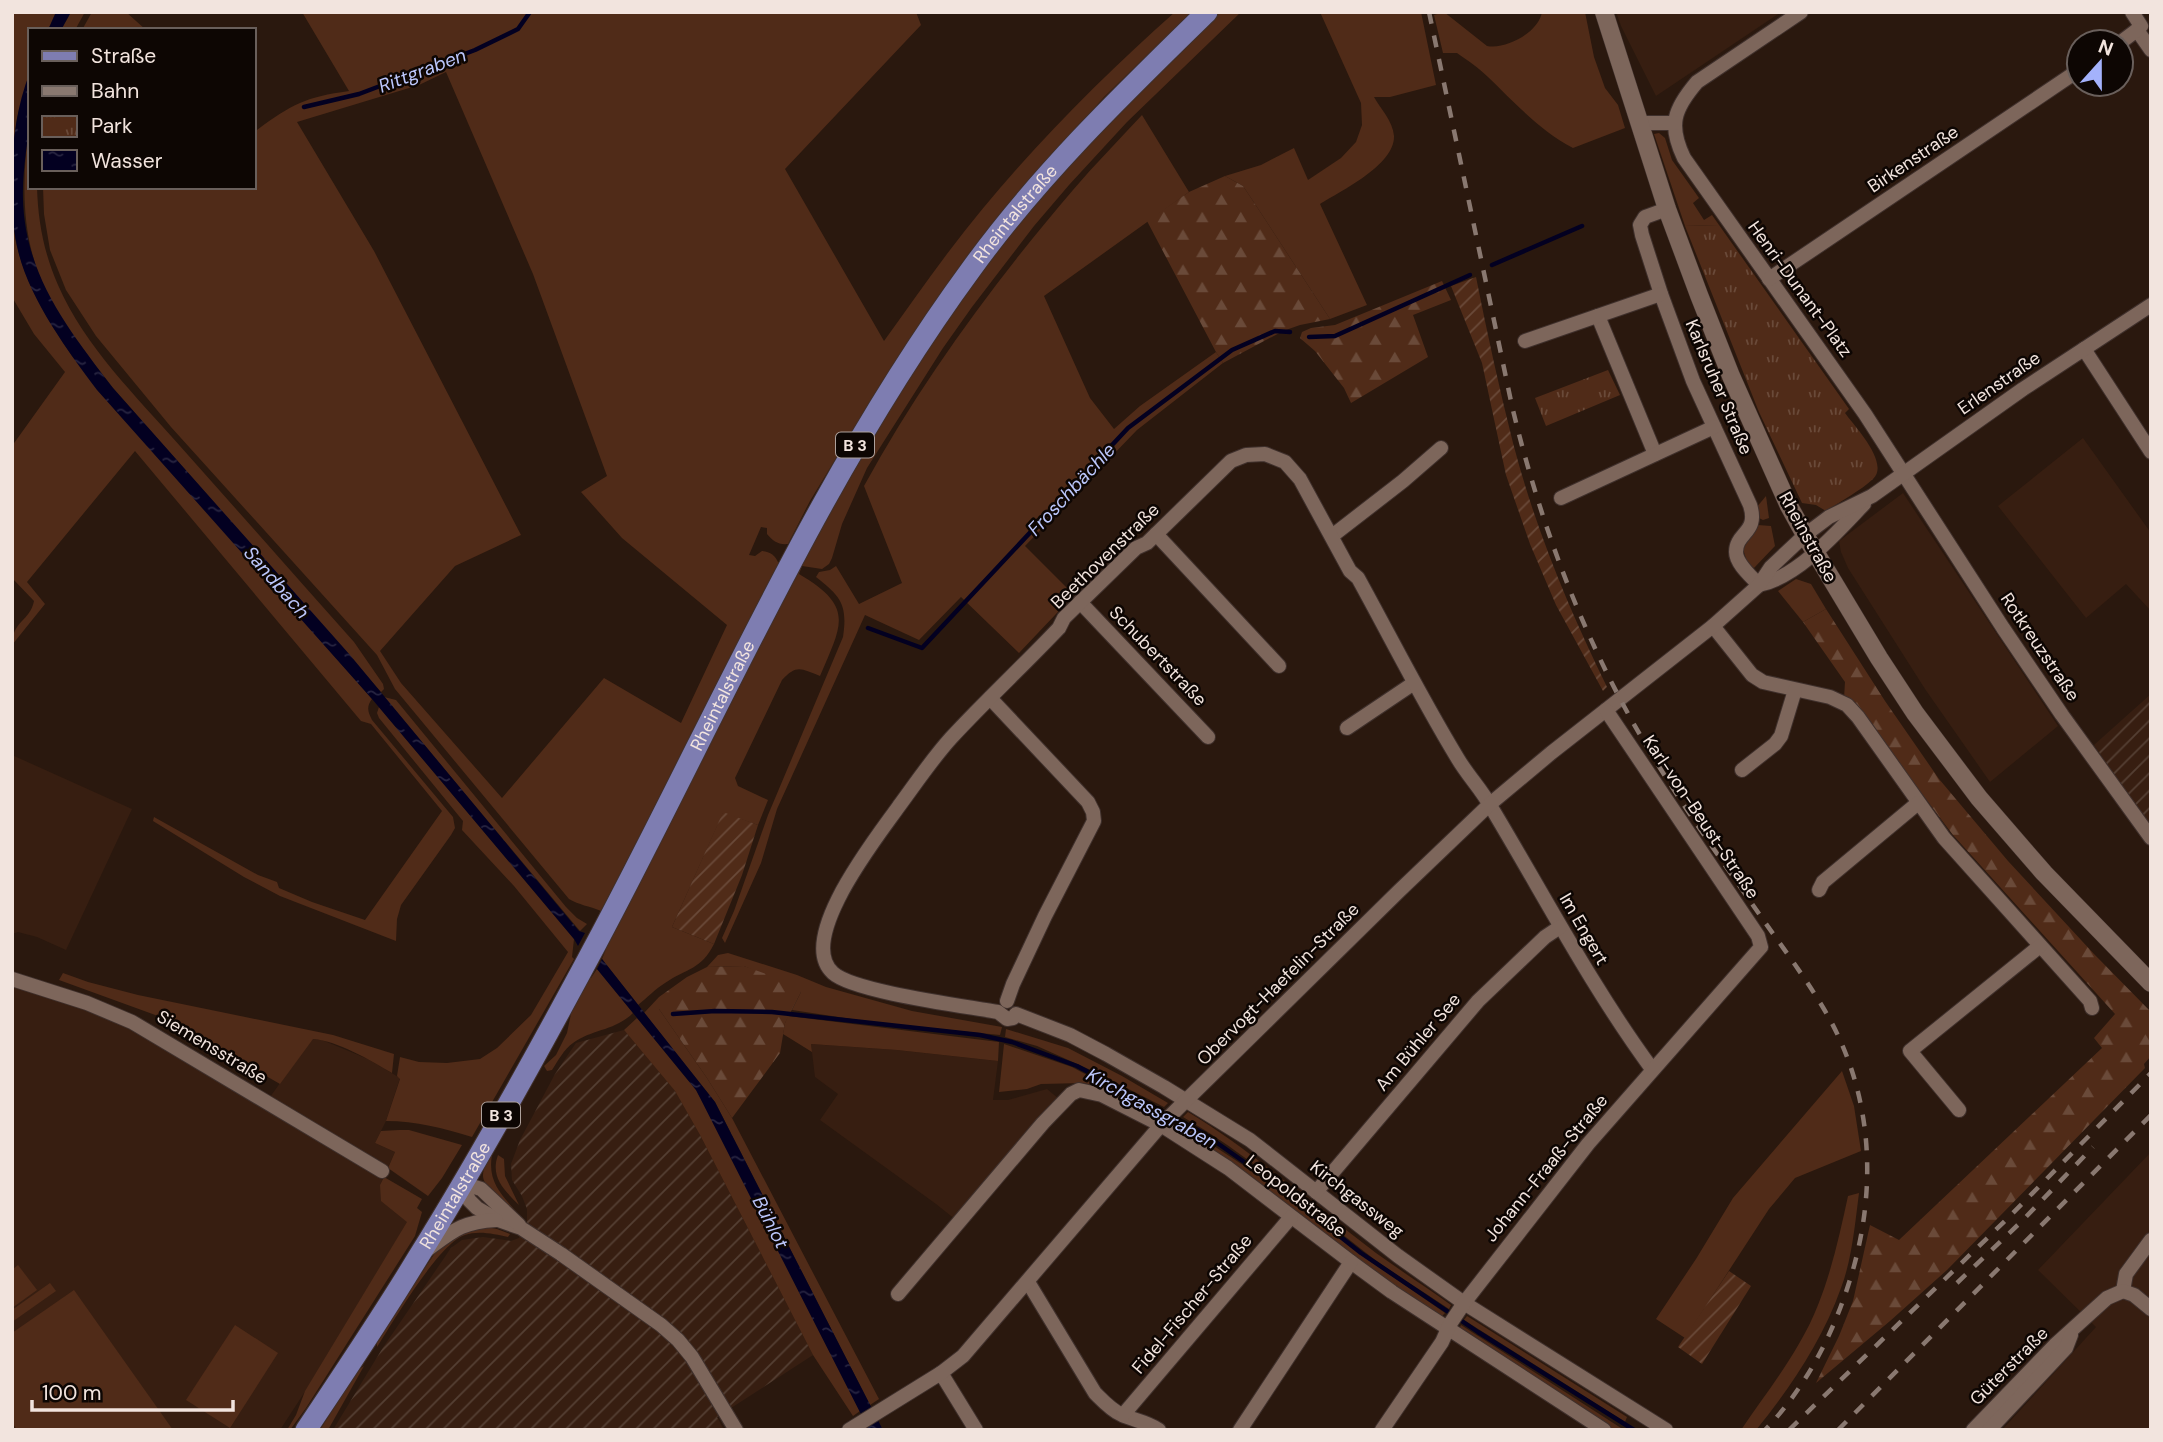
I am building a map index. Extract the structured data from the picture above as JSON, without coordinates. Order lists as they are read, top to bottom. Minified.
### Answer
{"streets":{"main road":["Rheintalstraße","B 3"],"street":["Birkenstraße","Henri-Dunant-Platz","Erlenstraße","Karlsruher Straße","Rheinstraße","Beethovenstraße","Rotkreuzstraße","Schubertstraße","Karl-von-Beust-Straße","Im Engert","Obervogt-Haefelin-Straße","Am Bühler See","Siemensstraße","Johann-Fraaß-Straße","Leopoldstraße","Kirchgassweg","Fidel-Fischer-Straße","Güterstraße"]},"crossings":[["Birkenstraße","Henri-Dunant-Platz"],["Henri-Dunant-Platz","Erlenstraße"],["Henri-Dunant-Platz","Rotkreuzstraße"],["Erlenstraße","Rheinstraße"],["Erlenstraße","Rotkreuzstraße"],["Erlenstraße","Obervogt-Haefelin-Straße"],["Karlsruher Straße","Rheinstraße"],["Karlsruher Straße","Obervogt-Haefelin-Straße"],["Rheinstraße","Obervogt-Haefelin-Straße"],["Beethovenstraße","Schubertstraße"],["Beethovenstraße","Im Engert"],["Beethovenstraße","Obervogt-Haefelin-Straße"],["Beethovenstraße","Kirchgassweg"],["Karl-von-Beust-Straße","Obervogt-Haefelin-Straße"],["Karl-von-Beust-Straße","Johann-Fraaß-Straße"],["Im Engert","Obervogt-Haefelin-Straße"],["Im Engert","Am Bühler See"],["Im Engert","Johann-Fraaß-Straße"],["Obervogt-Haefelin-Straße","Leopoldstraße"],["Obervogt-Haefelin-Straße","Kirchgassweg"],["Am Bühler See","Kirchgassweg"],["Johann-Fraaß-Straße","Leopoldstraße"],["Johann-Fraaß-Straße","Kirchgassweg"],["Leopoldstraße","Fidel-Fischer-Straße"]],"water":["Rittgraben","Froschbächle","Sandbach","Kirchgassgraben","Bühlot"],"legend":["Straße","Bahn","Park","Wasser"],"scale_bar":"100 m","north":"top"}
